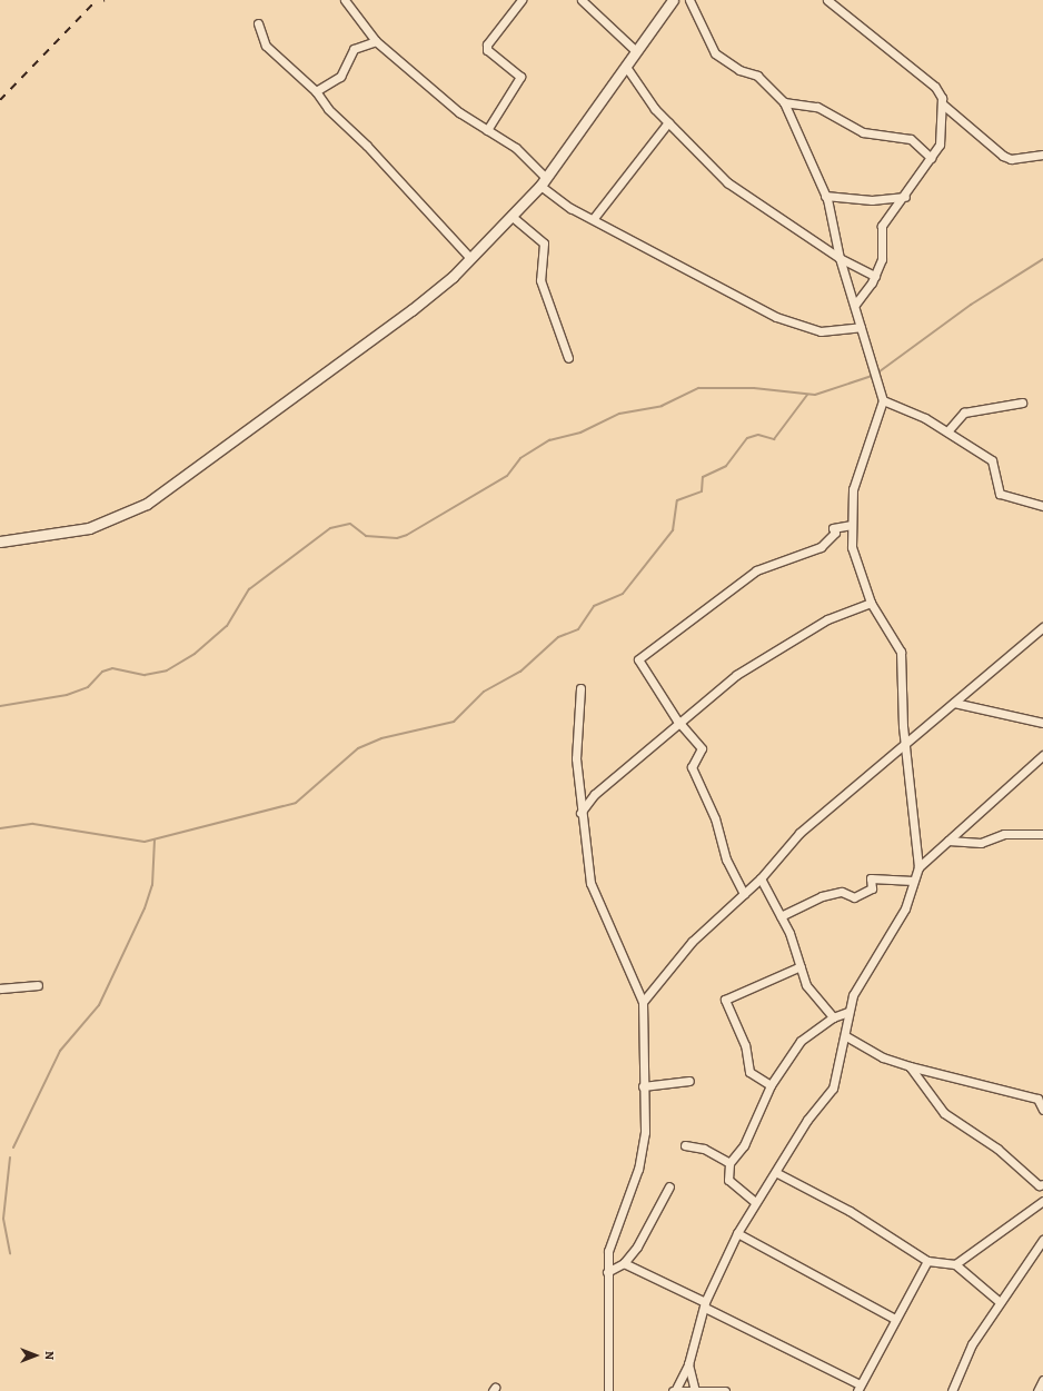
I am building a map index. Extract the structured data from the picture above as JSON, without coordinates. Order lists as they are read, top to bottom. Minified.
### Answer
{"north":"right"}
